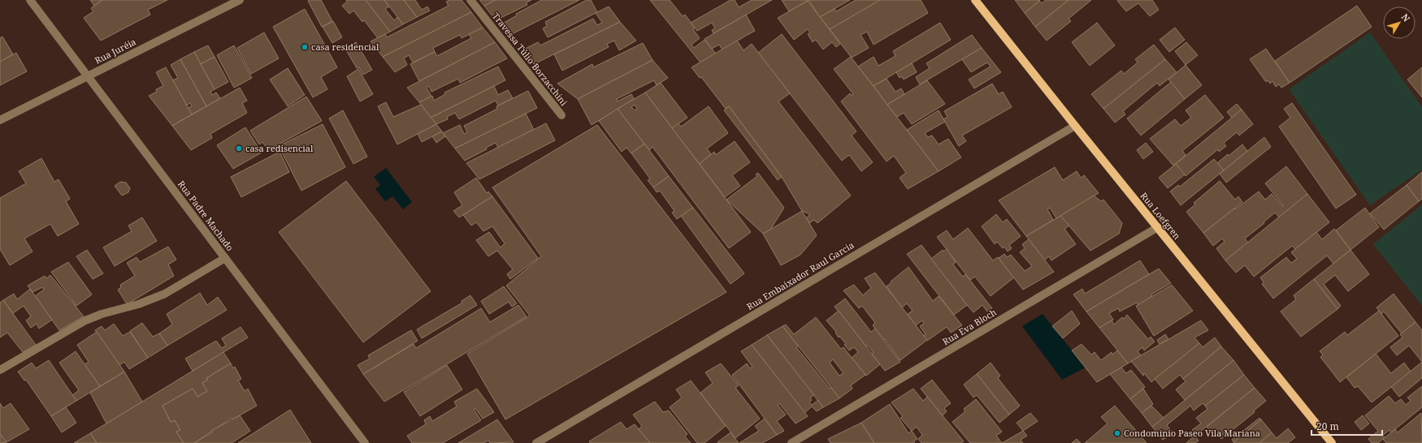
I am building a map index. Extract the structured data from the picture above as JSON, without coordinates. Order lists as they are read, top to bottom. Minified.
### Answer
{"streets":{"main road":["Rua Loefgren"],"street":["Rua Juréia","Travessa Túlio Borzacchini","Rua Padre Machado","Rua Embaixador Raul Garcia","Rua Eva Bloch"]},"crossings":[["Rua Juréia","Rua Padre Machado"],["Rua Loefgren","Rua Embaixador Raul Garcia"],["Rua Loefgren","Rua Eva Bloch"]],"places":["casa residencial","casa redisencial","Condomínio Paseo Vila Mariana"],"scale_bar":"20 m","north":"top right"}
